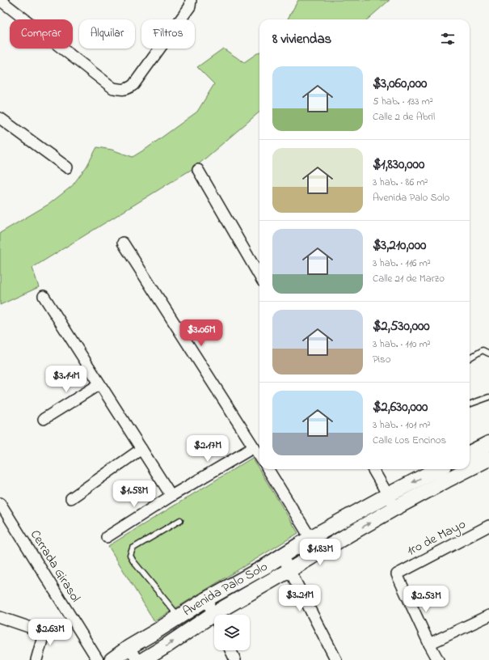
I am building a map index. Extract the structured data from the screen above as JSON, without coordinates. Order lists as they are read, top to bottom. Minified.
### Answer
{"streets":{"main road":["Avenida Palo Solo"],"street":["1ro de Mayo","Cerrada Girasol"]},"page":{"chip":["Comprar","Alquilar","Filtros"],"heading":"8 viviendas","list":[{"name":"$3,060,000","note":"5 hab. · 133 m² · Calle 2 de Abril"},{"name":"$1,830,000","note":"3 hab. · 86 m² · Avenida Palo Solo"},{"name":"$3,210,000","note":"3 hab. · 116 m² · Calle 21 de Marzo"},{"name":"$2,530,000","note":"3 hab. · 110 m² · Piso"},{"name":"$2,630,000","note":"3 hab. · 101 m² · Calle Los Encinos"}],"price":["$3.06M","$3.14M","$2.17M","$1.58M","$1.83M","$3.21M","$2.53M","$2.63M"]}}
